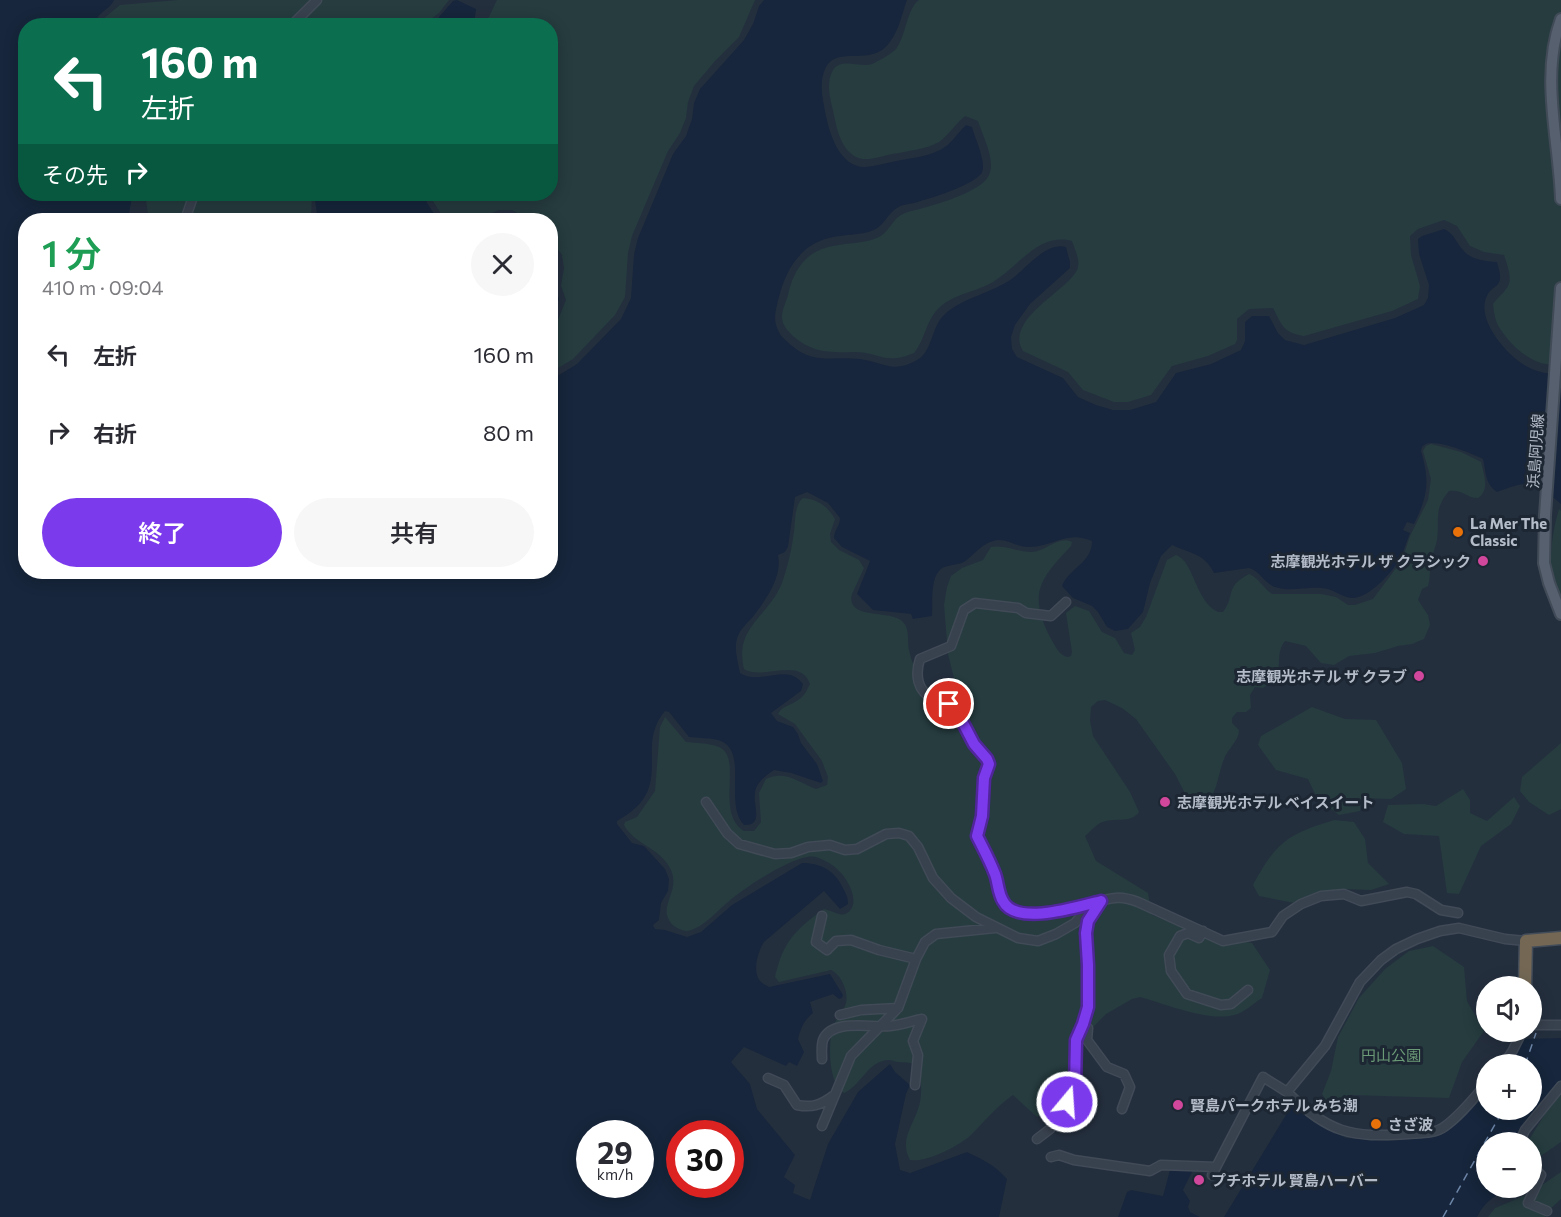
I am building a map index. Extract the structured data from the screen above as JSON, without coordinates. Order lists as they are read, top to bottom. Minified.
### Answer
{"streets":{"main road":["浜島阿児線"]},"parks":["円山公園"],"places":["La Mer The Classic","志摩観光ホテル ザ クラシック","志摩観光ホテル ザ クラブ","志摩観光ホテル ベイスイート","賢島パークホテル みち潮","さざ波","プチホテル 賢島ハーバー"],"page":{"turn":["160 m","左折"],"then":"その先","heading":["1 分","410 m · 09:04"],"list":[{"name":"左折","value":"160 m"},{"name":"右折","value":"80 m"}],"buttons":["終了","共有"],"map_buttons":["+","−"],"speed":"29 km/h","limit":"30"}}
